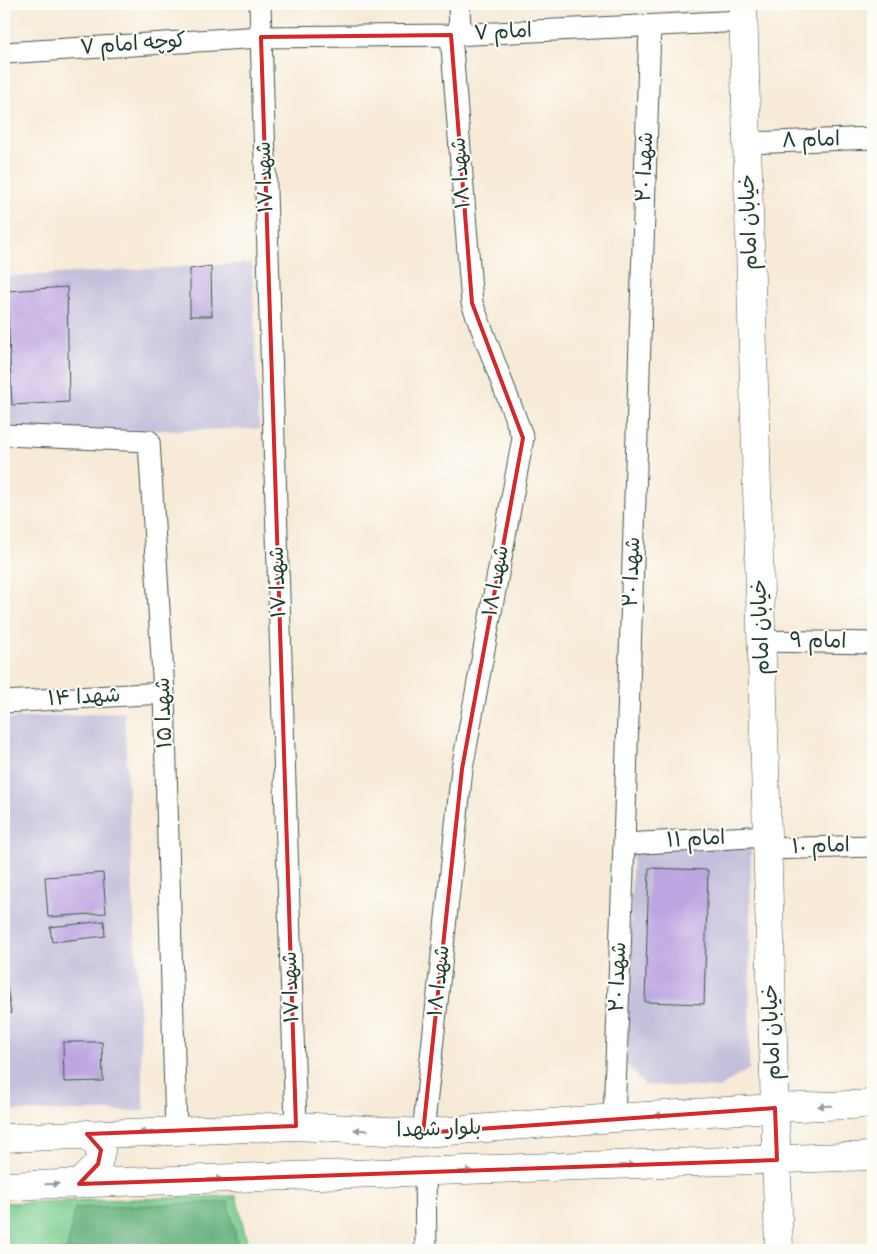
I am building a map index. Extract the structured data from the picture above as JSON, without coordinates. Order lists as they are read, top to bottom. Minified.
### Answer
{"streets":{"main road":["خیابان امام","بلوار شهدا"],"street":["امام ۷","کوچه امام ۷","امام ۸","شهدا ۲۰","شهدا ۱۸","شهدا ۱۷","امام ۹","شهدا ۱۴","شهدا ۱۵","امام ۱۱","امام ۱۰"]},"crossings":[["امام ۷","کوچه امام ۷"],["امام ۷","شهدا ۲۰"],["امام ۷","شهدا ۱۸"],["امام ۷","شهدا ۱۷"],["امام ۷","خیابان امام"],["کوچه امام ۷","شهدا ۱۷"],["امام ۸","خیابان امام"],["شهدا ۲۰","امام ۱۱"],["شهدا ۲۰","بلوار شهدا"],["شهدا ۱۸","بلوار شهدا"],["شهدا ۱۷","بلوار شهدا"],["خیابان امام","امام ۹"],["خیابان امام","امام ۱۱"],["خیابان امام","امام ۱۰"],["خیابان امام","بلوار شهدا"],["شهدا ۱۴","شهدا ۱۵"],["شهدا ۱۵","بلوار شهدا"],["امام ۱۱","امام ۱۰"]]}
